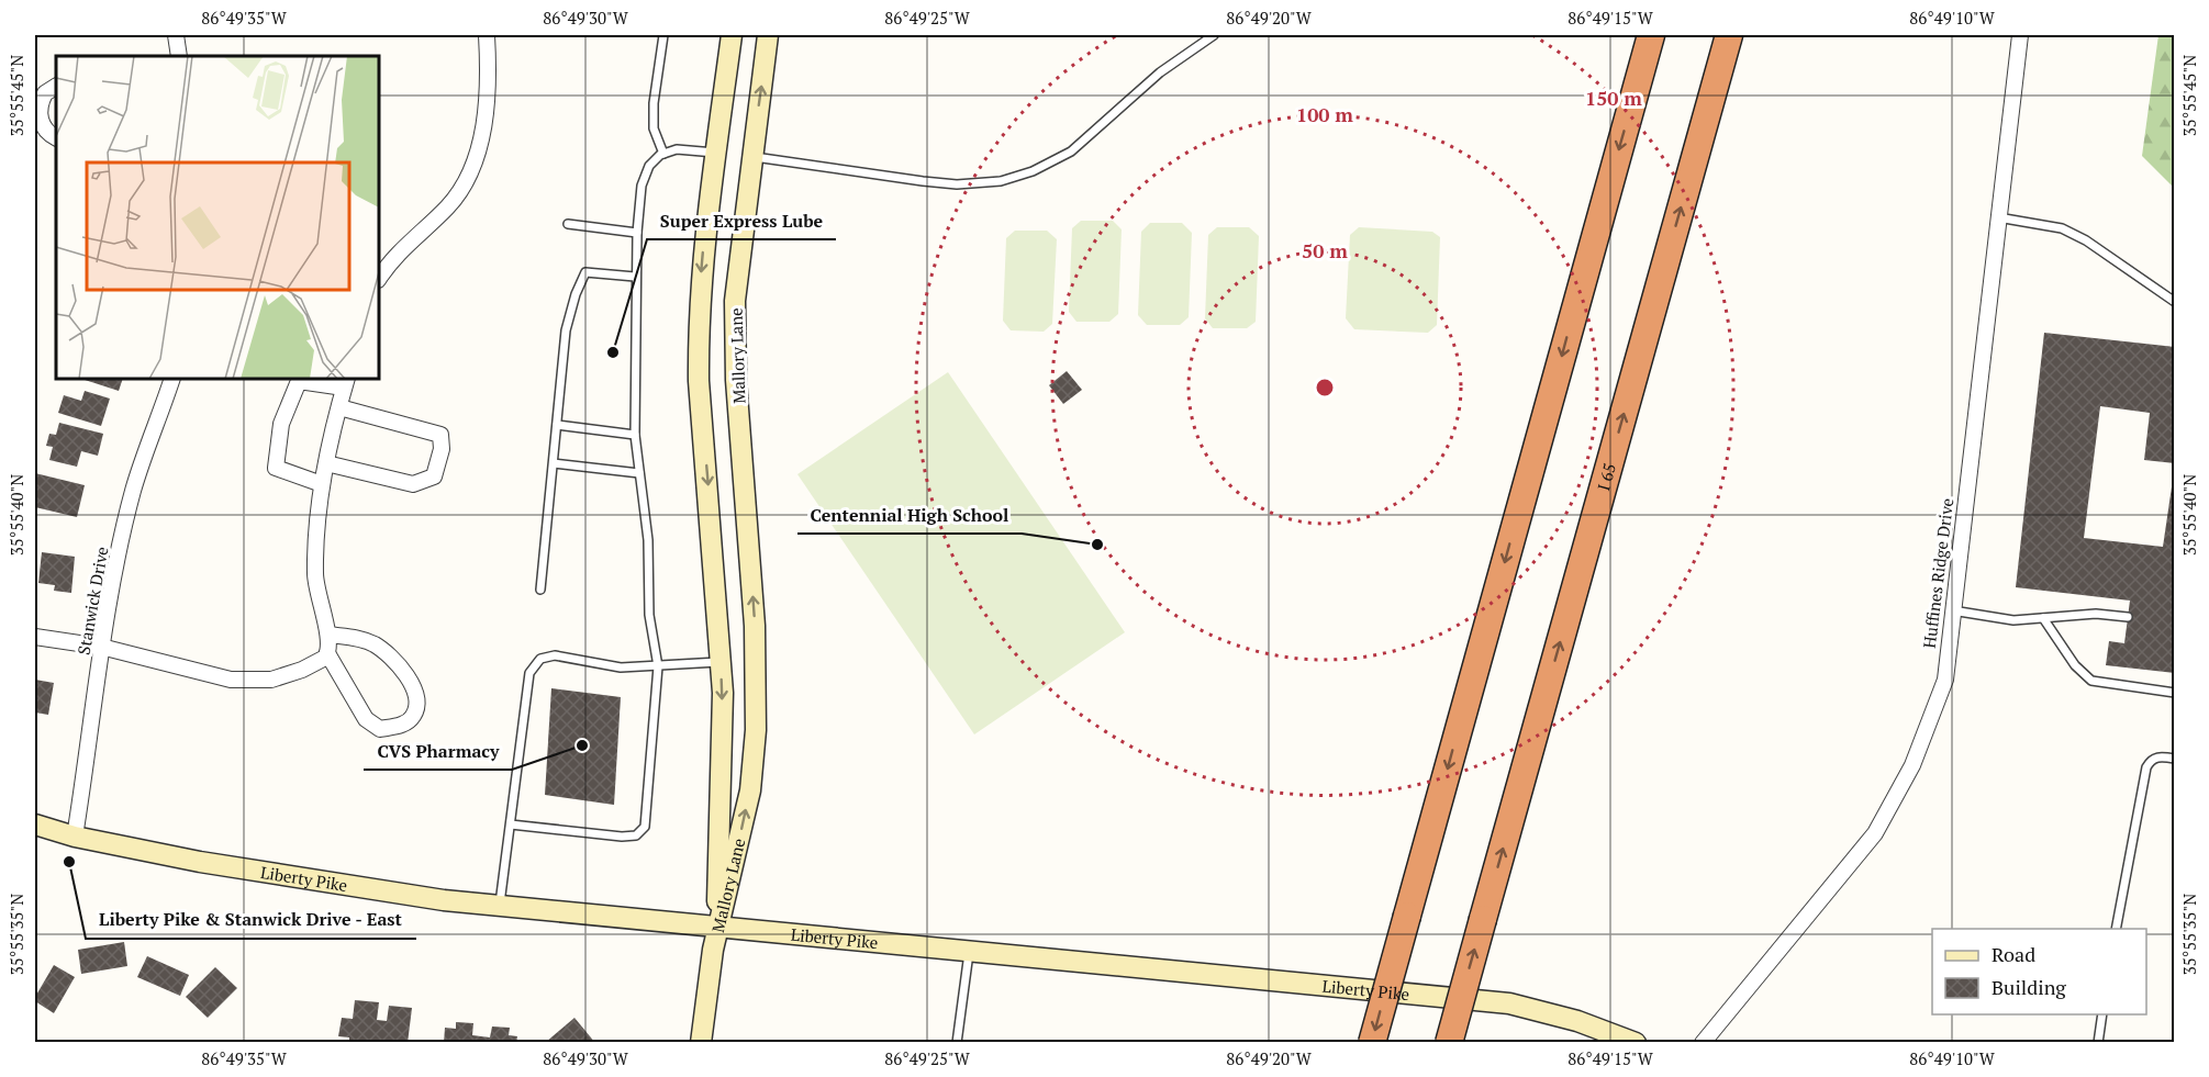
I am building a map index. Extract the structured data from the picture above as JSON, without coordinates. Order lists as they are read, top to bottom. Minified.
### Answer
{"streets":{"highway":["I 65"],"main road":["Mallory Lane","Liberty Pike"],"street":["Huffines Ridge Drive","Stanwick Drive"]},"crossings":[["Mallory Lane","Liberty Pike"],["Stanwick Drive","Liberty Pike"]],"places":["Super Express Lube","Centennial High School","CVS Pharmacy","Liberty Pike & Stanwick Drive - East"],"legend":["Road","Building"],"coordinates":["86°49'35\"W","86°49'30\"W","86°49'25\"W","86°49'20\"W","86°49'15\"W","86°49'10\"W","35°55'45\"N","35°55'40\"N","35°55'35\"N"],"rings":["150 m","100 m","50 m"]}
